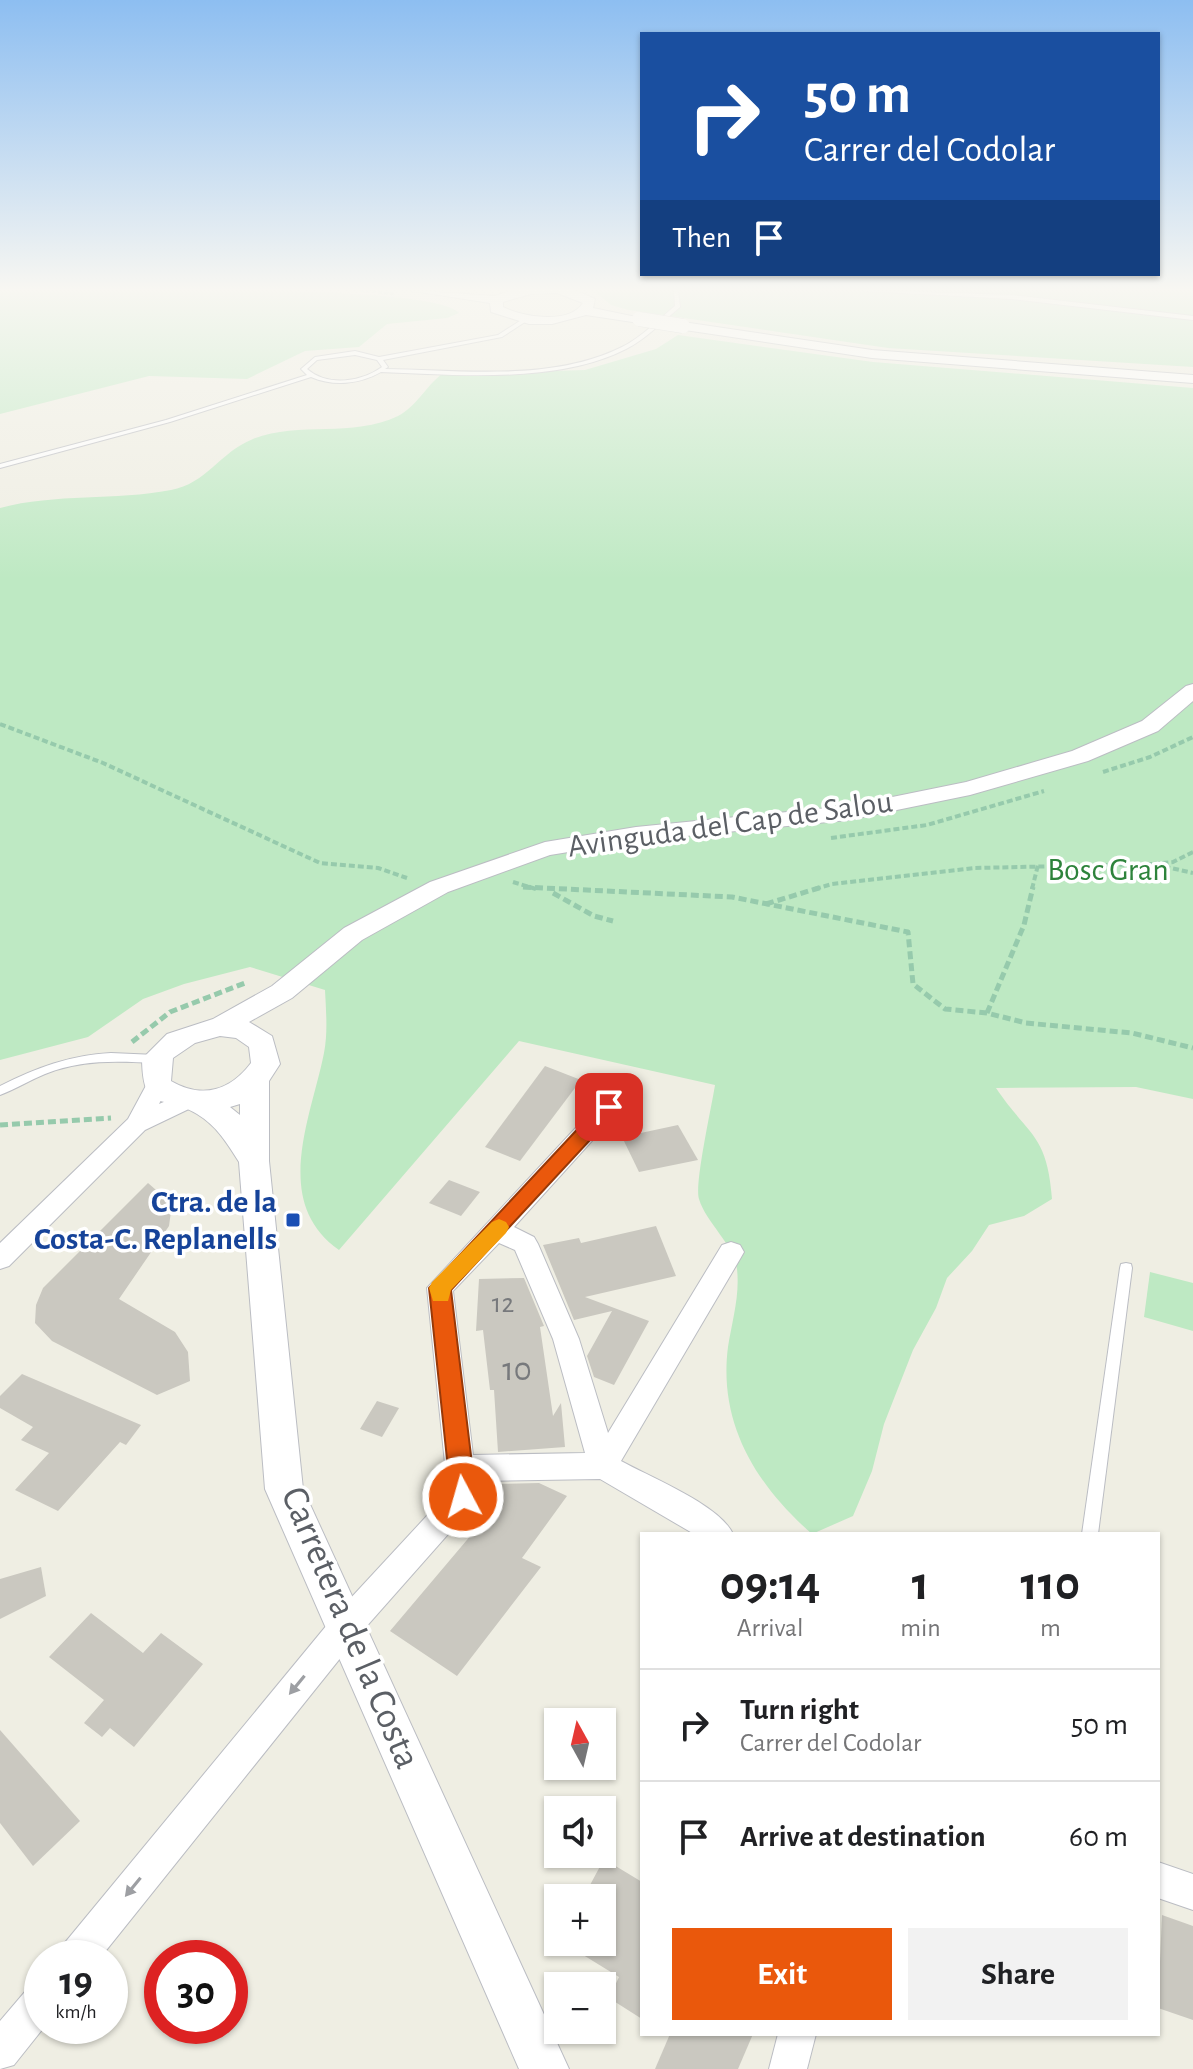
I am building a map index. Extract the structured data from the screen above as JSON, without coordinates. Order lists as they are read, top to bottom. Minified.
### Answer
{"streets":{"street":["Avinguda del Cap de Salou","Carretera de la Costa"]},"crossings":[["Avinguda del Cap de Salou","Carretera de la Costa"]],"parks":["Bosc Gran"],"places":{"transit":["Ctra. de la Costa-C. Replanells"]},"house_numbers":["12","10"],"north":"top","page":{"turn":["50 m","Carrer del Codolar"],"then":"Then","eta":["09:14","Arrival","1","min","110","m"],"list":[{"name":"Turn right","note":"Carrer del Codolar","value":"50 m"},{"name":"Arrive at destination","value":"60 m"}],"map_buttons":["+","−"],"buttons":["Exit","Share"],"speed":"19 km/h","limit":"30"}}
